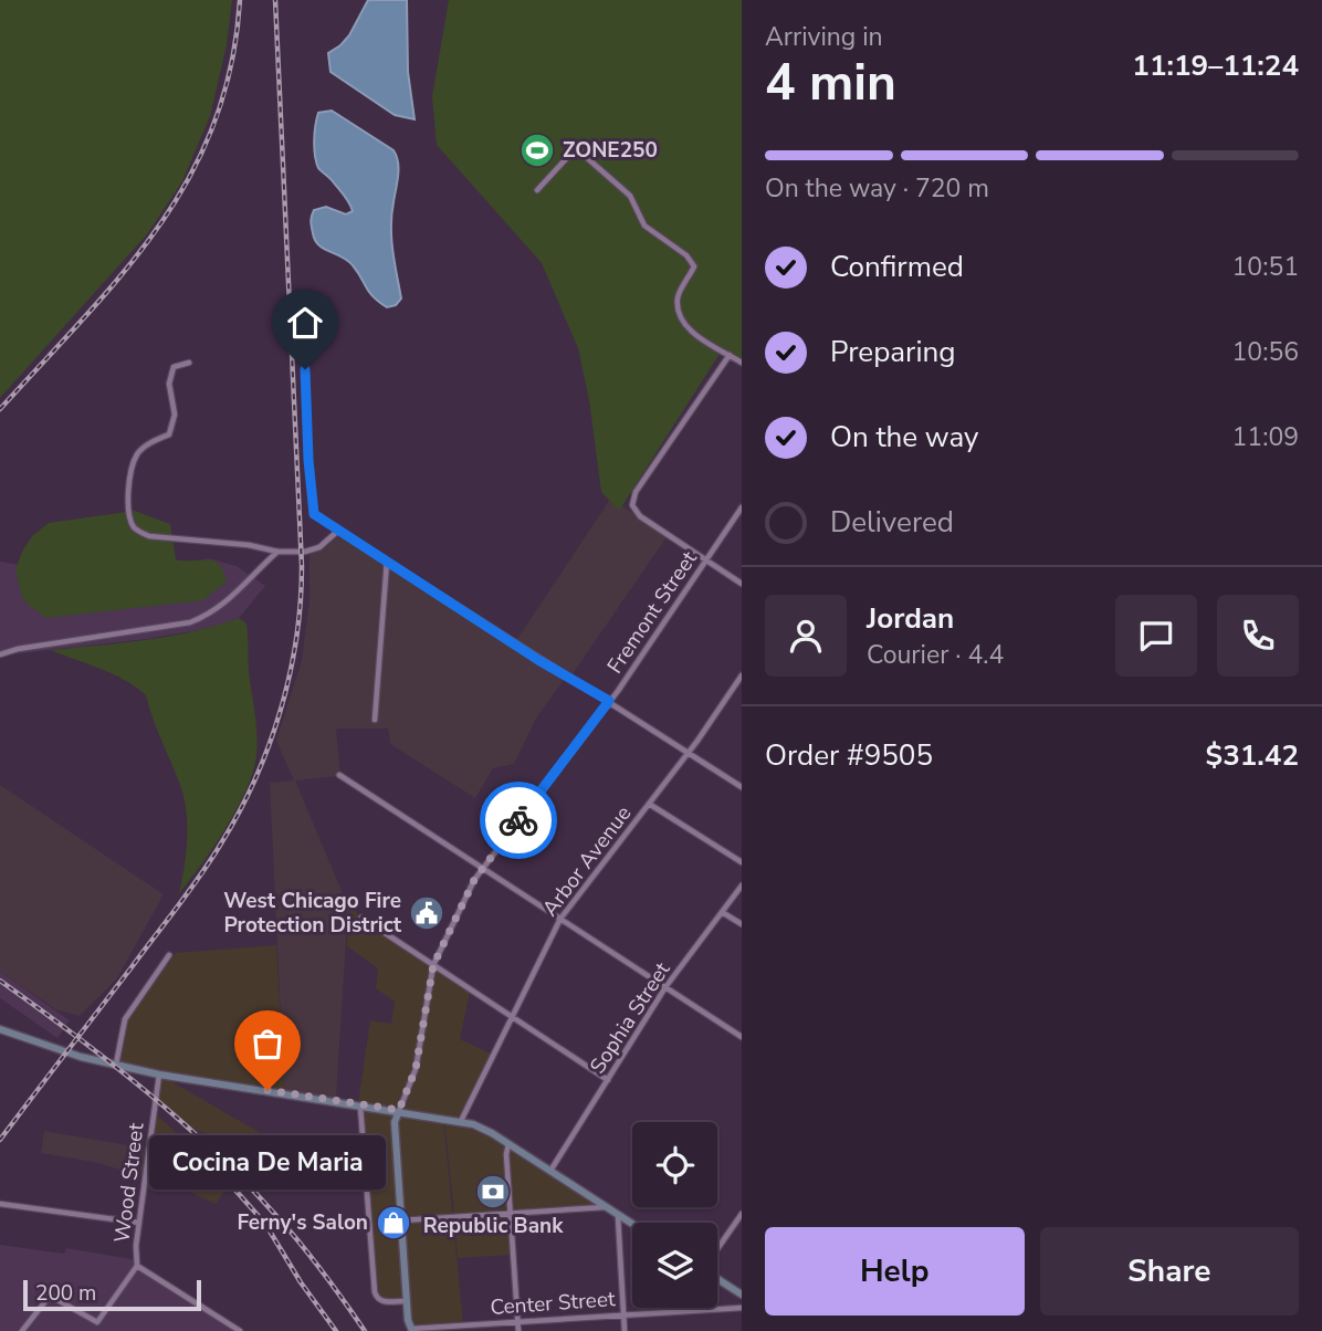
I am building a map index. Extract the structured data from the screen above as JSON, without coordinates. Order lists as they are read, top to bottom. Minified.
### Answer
{"streets":{"street":["Fremont Street","Arbor Avenue","Sophia Street","Wood Street","Center Street"]},"places":{"sports":["ZONE250"],"public building":["West Chicago Fire Protection District"],"other":["Cocina De Maria"],"bank":["Republic Bank"],"shop":["Ferny's Salon"]},"scale_bar":"200 m","page":{"heading":["4 min","Arriving in","11:19–11:24"],"panel":["Jordan","Courier · 4.4","Order #9505","$31.42"],"bar":"On the way · 720 m","list":[["Confirmed","10:51"],["Preparing","10:56"],["On the way","11:09"],"Delivered"],"bubble":"Cocina De Maria","buttons":["Help","Share"],"scale":"200 m"}}
